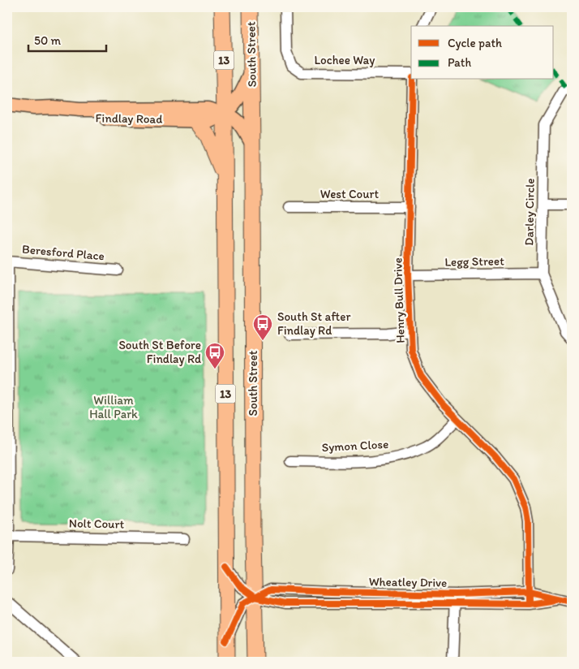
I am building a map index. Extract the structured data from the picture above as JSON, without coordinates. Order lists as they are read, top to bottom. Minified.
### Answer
{"streets":{"highway":["South Street","13"],"main road":["Findlay Road"],"street":["Lochee Way","West Court","Darley Circle","Beresford Place","Legg Street","Henry Bull Drive","Symon Close","Nolt Court","Wheatley Drive"]},"crossings":[["South Street","Findlay Road"],["South Street","Wheatley Drive"],["13","Findlay Road"],["13","Wheatley Drive"],["West Court","Henry Bull Drive"],["Darley Circle","Legg Street"],["Legg Street","Henry Bull Drive"],["Henry Bull Drive","Symon Close"],["Henry Bull Drive","Wheatley Drive"]],"parks":["William Hall Park"],"places":{"bus stop":["South St after Findlay Rd","South St Before Findlay Rd"]},"legend":["Cycle path","Path"],"scale_bar":"50 m"}
